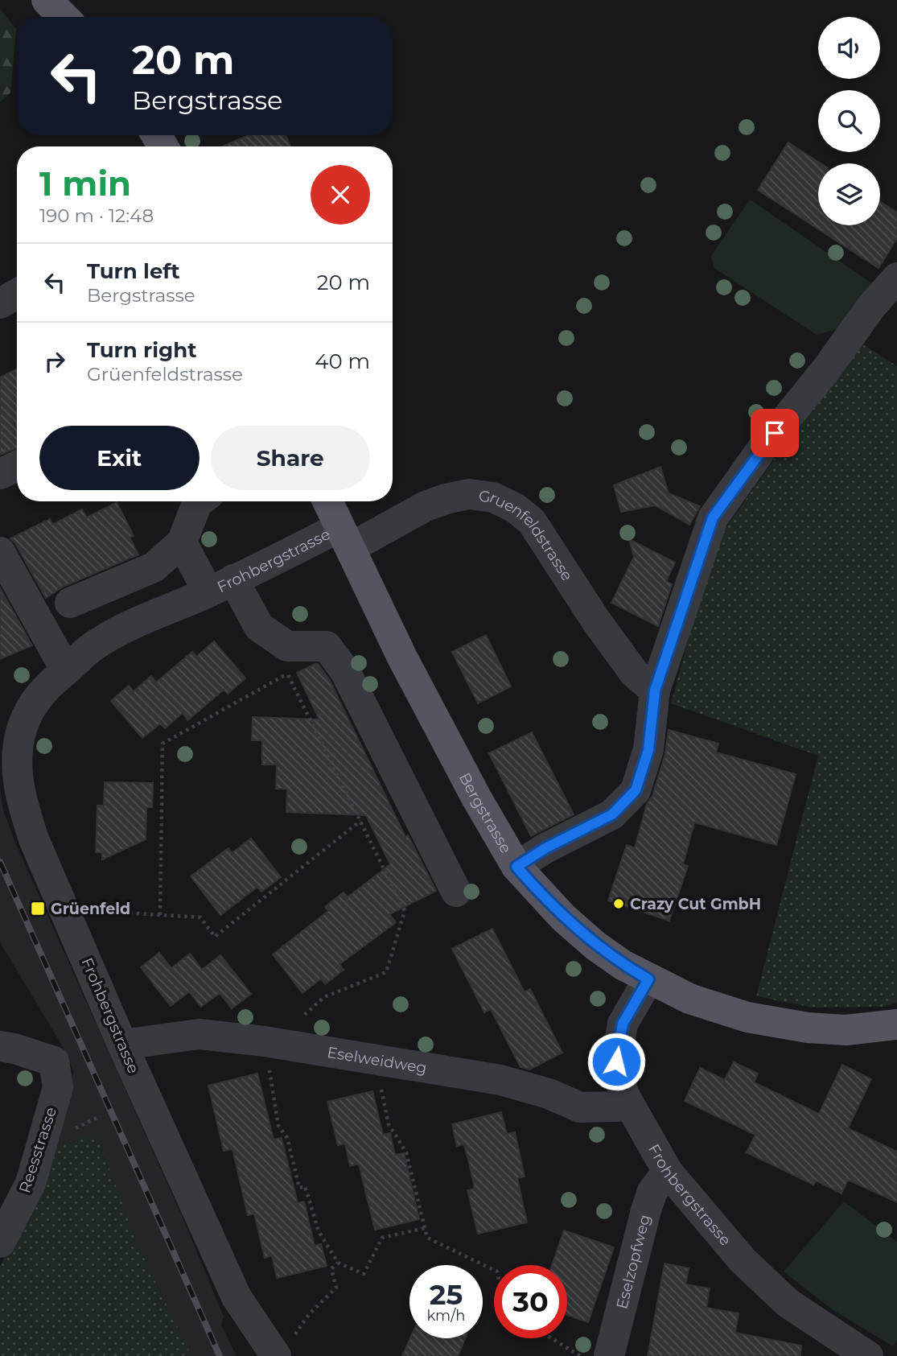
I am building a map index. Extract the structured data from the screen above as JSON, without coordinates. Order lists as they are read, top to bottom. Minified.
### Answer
{"streets":{"main road":["Bergstrasse"],"street":["Gruenfeldstrasse","Frohbergstrasse","Eselweidweg","Reesstrasse","Eselzopfweg"]},"crossings":[["Gruenfeldstrasse","Frohbergstrasse"],["Gruenfeldstrasse","Bergstrasse"],["Frohbergstrasse","Bergstrasse"],["Frohbergstrasse","Eselweidweg"],["Frohbergstrasse","Eselzopfweg"]],"places":{"other":["Crazy Cut GmbH"],"transit":["Grüenfeld"]},"page":{"turn":["20 m","Bergstrasse"],"heading":["1 min","190 m · 12:48"],"list":[{"name":"Turn left","note":"Bergstrasse","value":"20 m"},{"name":"Turn right","note":"Grüenfeldstrasse","value":"40 m"}],"buttons":["Exit","Share"],"speed":"25 km/h","limit":"30"}}
